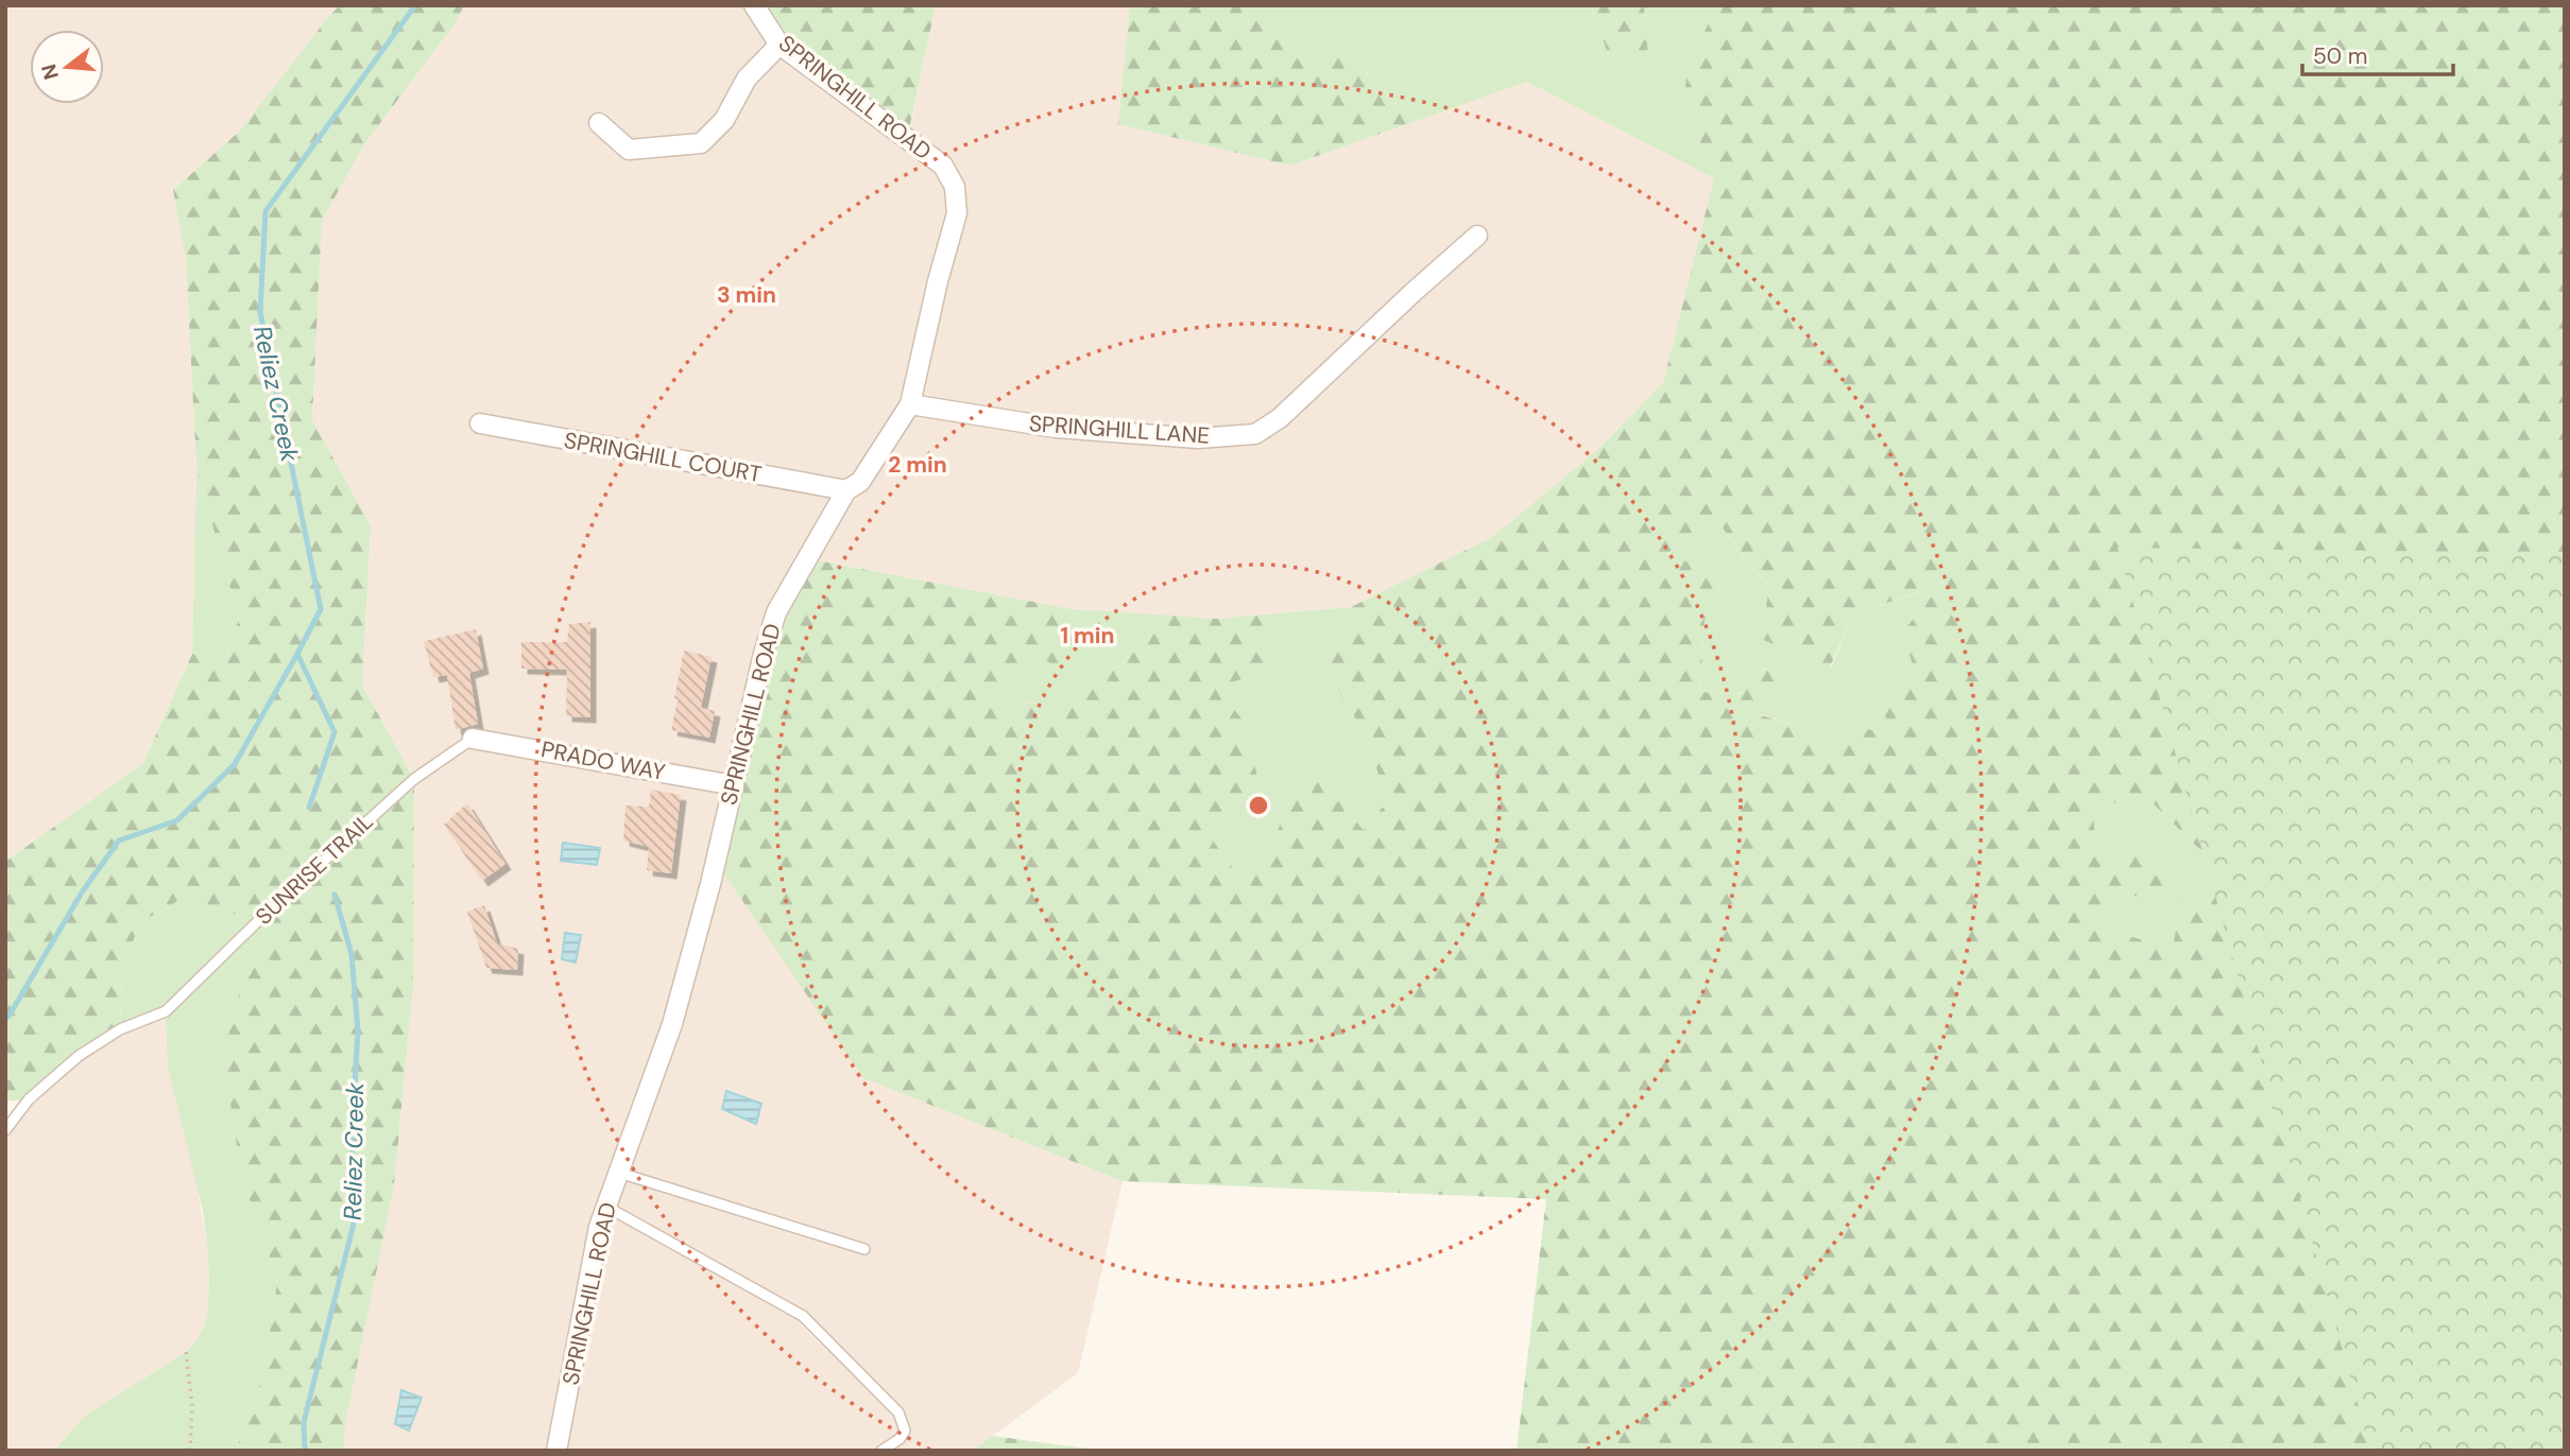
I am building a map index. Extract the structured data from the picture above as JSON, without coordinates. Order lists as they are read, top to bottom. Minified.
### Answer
{"streets":{"street":["SPRINGHILL ROAD","SPRINGHILL LANE","SPRINGHILL COURT","PRADO WAY"],"lane":["SUNRISE TRAIL"]},"crossings":[["SPRINGHILL ROAD","SPRINGHILL LANE"],["SPRINGHILL ROAD","SPRINGHILL COURT"],["SPRINGHILL ROAD","PRADO WAY"],["PRADO WAY","SUNRISE TRAIL"]],"water":["Reliez Creek"],"scale_bar":"50 m","north":"left","rings":["3 min","2 min","1 min"]}
